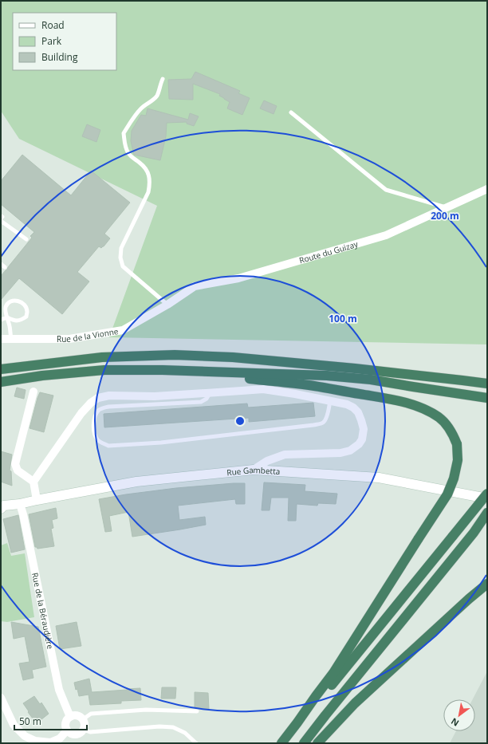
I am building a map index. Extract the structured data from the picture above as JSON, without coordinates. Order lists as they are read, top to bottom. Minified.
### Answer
{"streets":{"main road":["Rue Gambetta"],"street":["Route du Guizay","Rue de la Vionne","Rue de la Béraudière"]},"crossings":[["Route du Guizay","Rue de la Vionne"],["Rue Gambetta","Rue de la Béraudière"]],"legend":["Road","Park","Building"],"scale_bar":"50 m","north":"bottom left","rings":["200 m","100 m"]}
